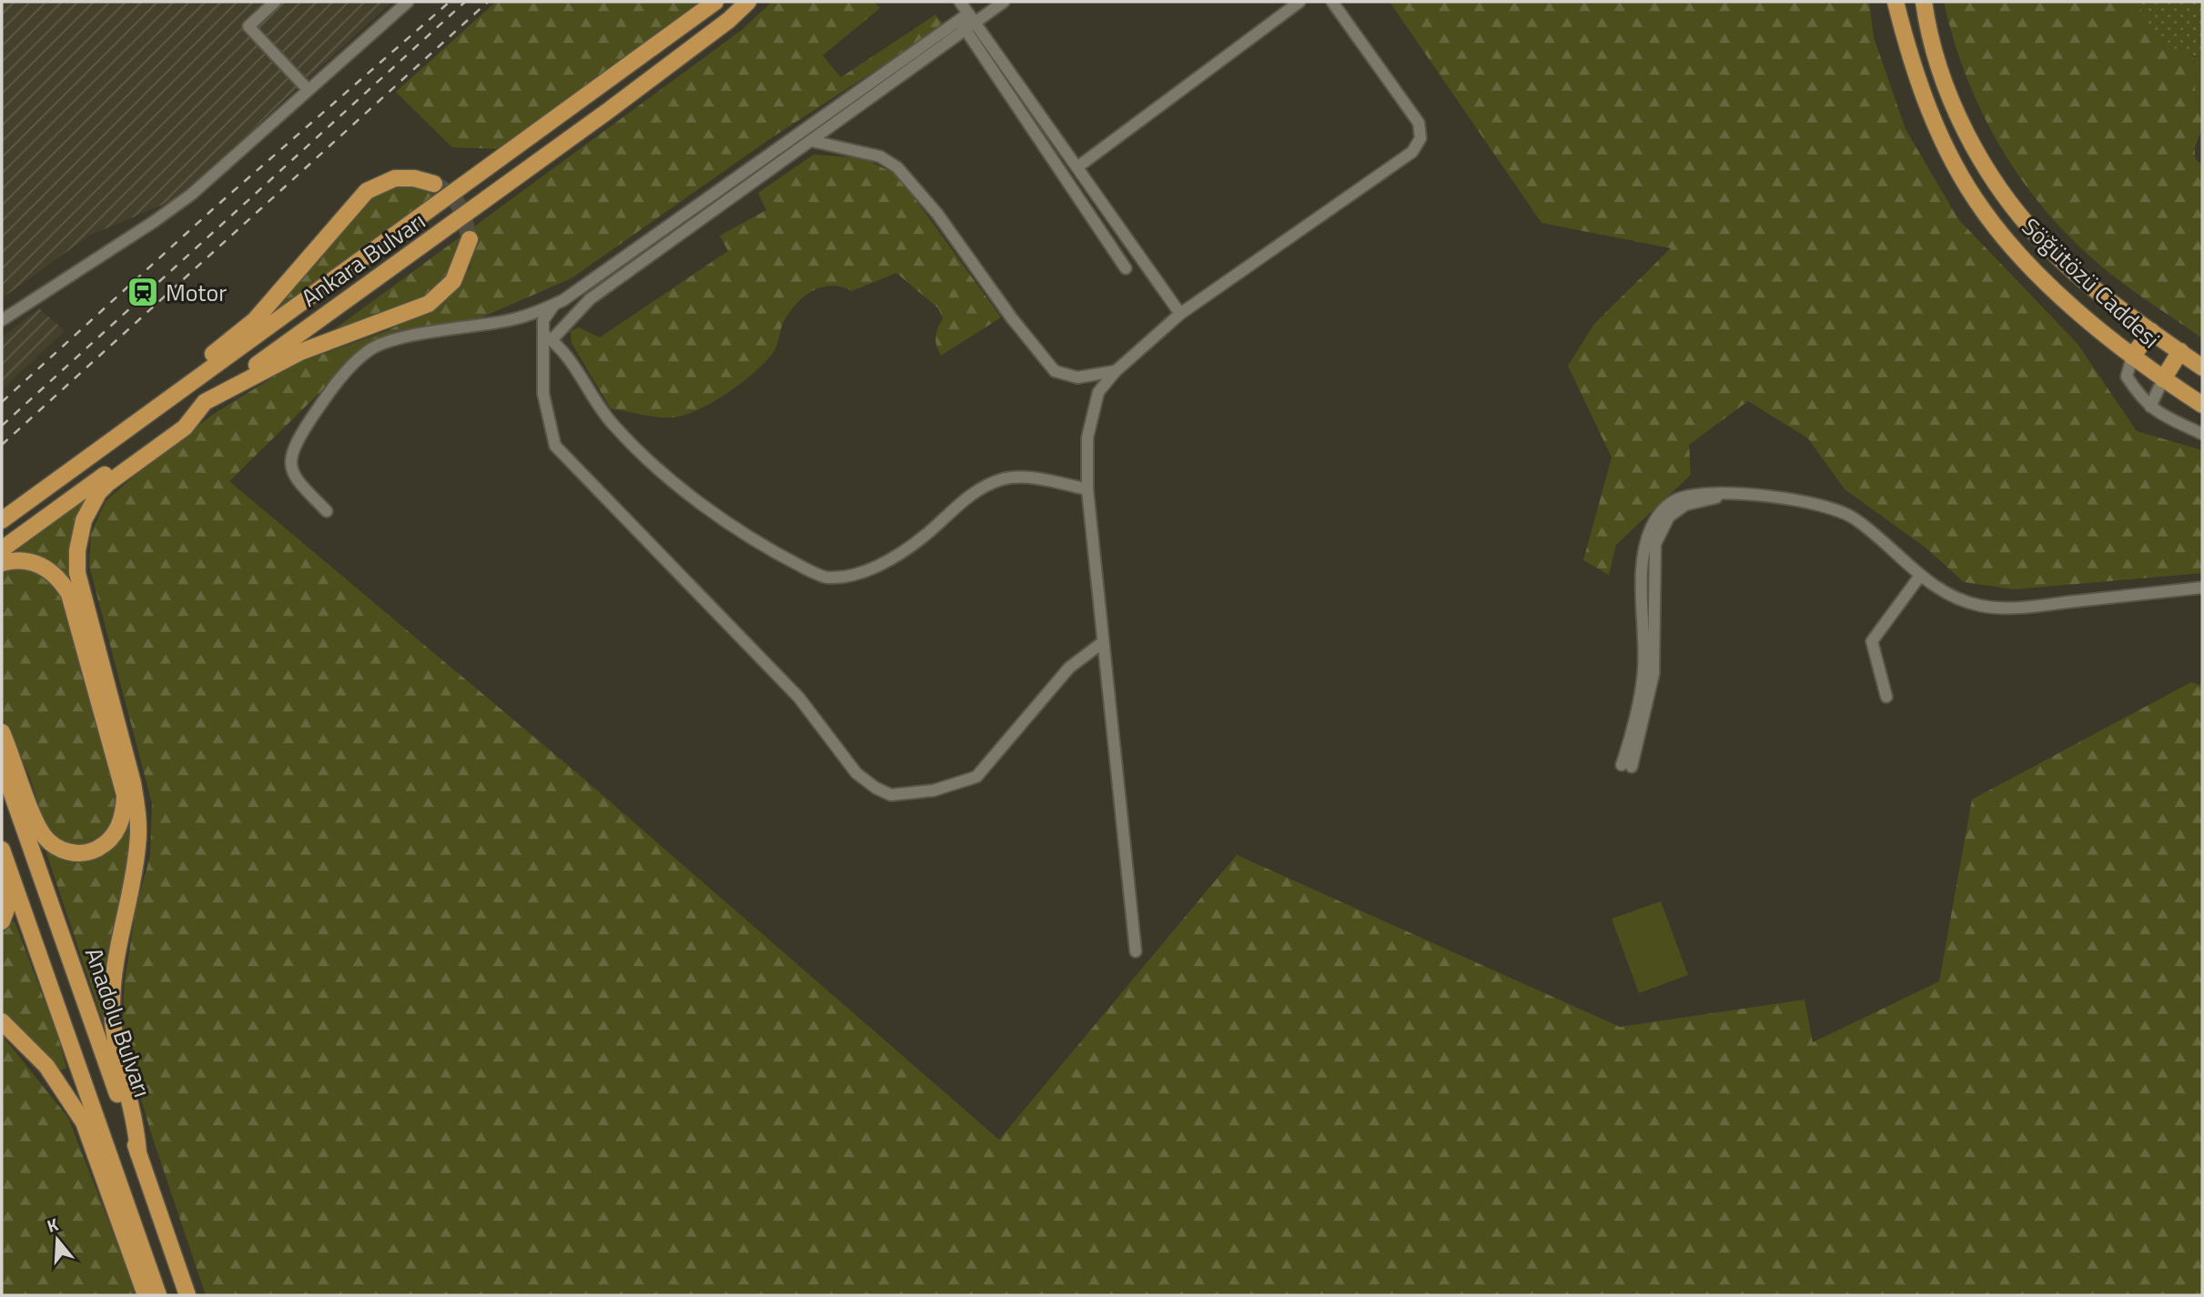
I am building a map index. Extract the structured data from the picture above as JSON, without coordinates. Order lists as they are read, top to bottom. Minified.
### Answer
{"streets":{"main road":["Ankara Bulvarı","Söğütözü Caddesi","Anadolu Bulvarı"]},"places":{"station":["Motor"]},"north":"top"}
